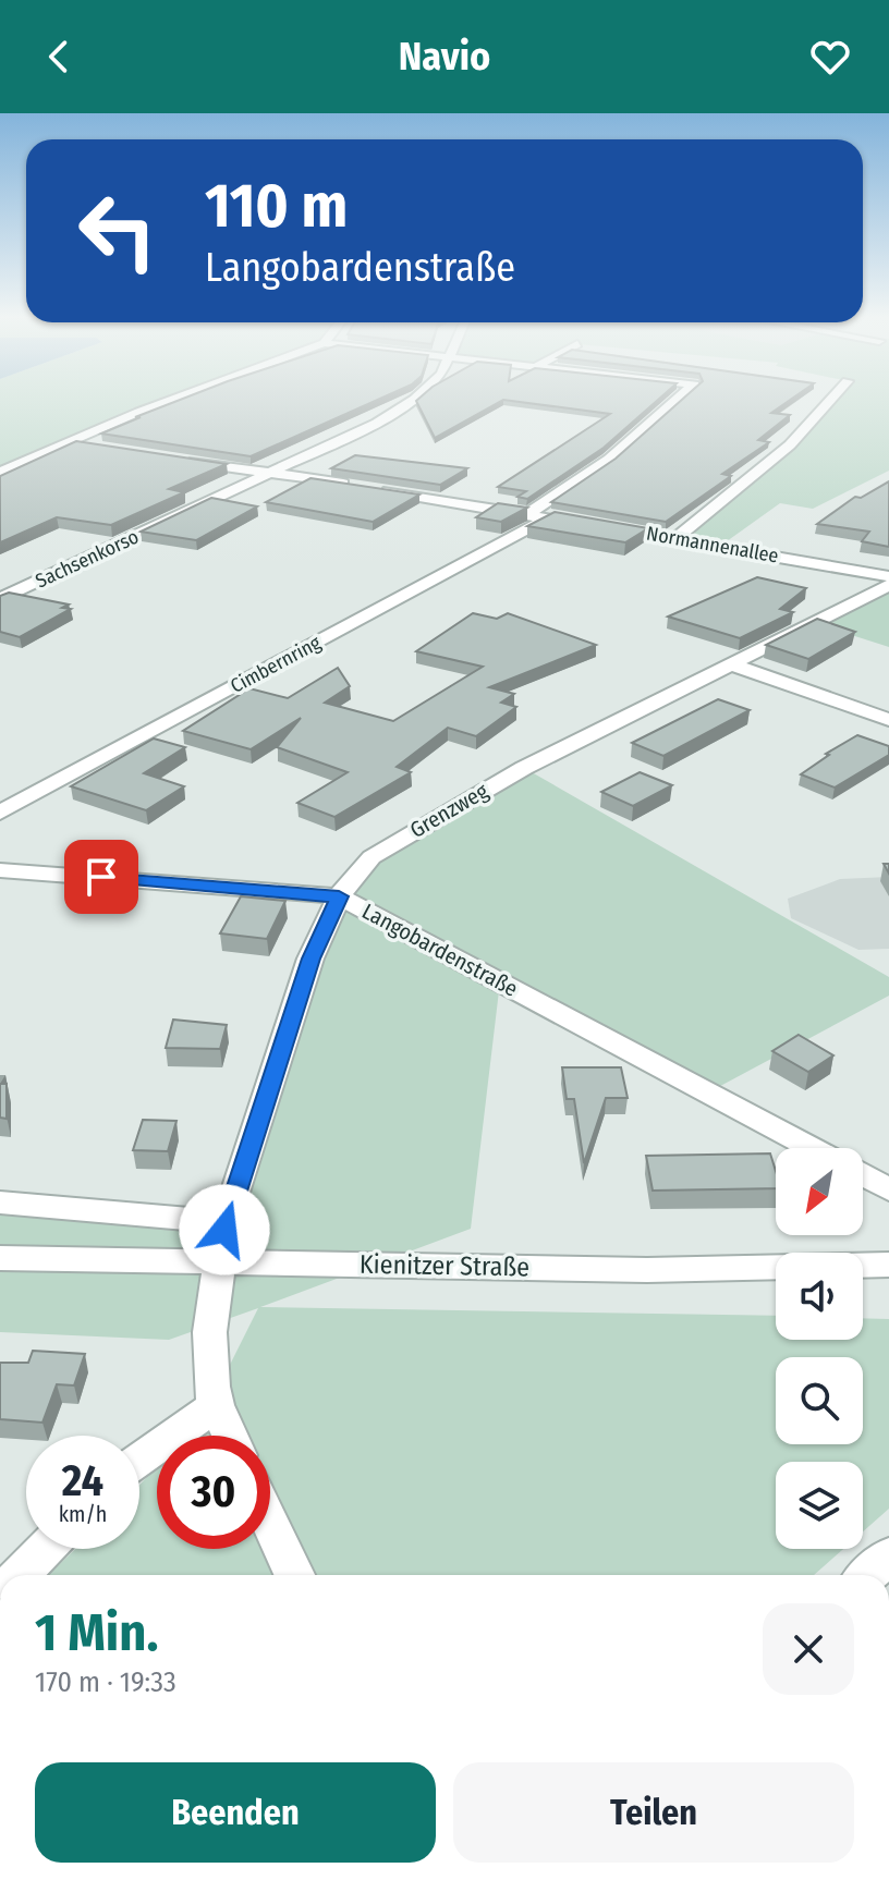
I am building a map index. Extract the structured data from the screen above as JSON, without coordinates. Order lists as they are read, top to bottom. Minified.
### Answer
{"streets":{"street":["Normannenallee","Sachsenkorso","Cimbernring","Grenzweg","Langobardenstraße","Kienitzer Straße"]},"crossings":[["Normannenallee","Cimbernring"],["Grenzweg","Langobardenstraße"],["Grenzweg","Kienitzer Straße"]],"north":"bottom left","page":{"header":"Navio","turn":["110 m","Langobardenstraße"],"speed":"24 km/h","limit":"30","heading":["1 Min.","170 m · 19:33"],"buttons":["Beenden","Teilen"]}}
